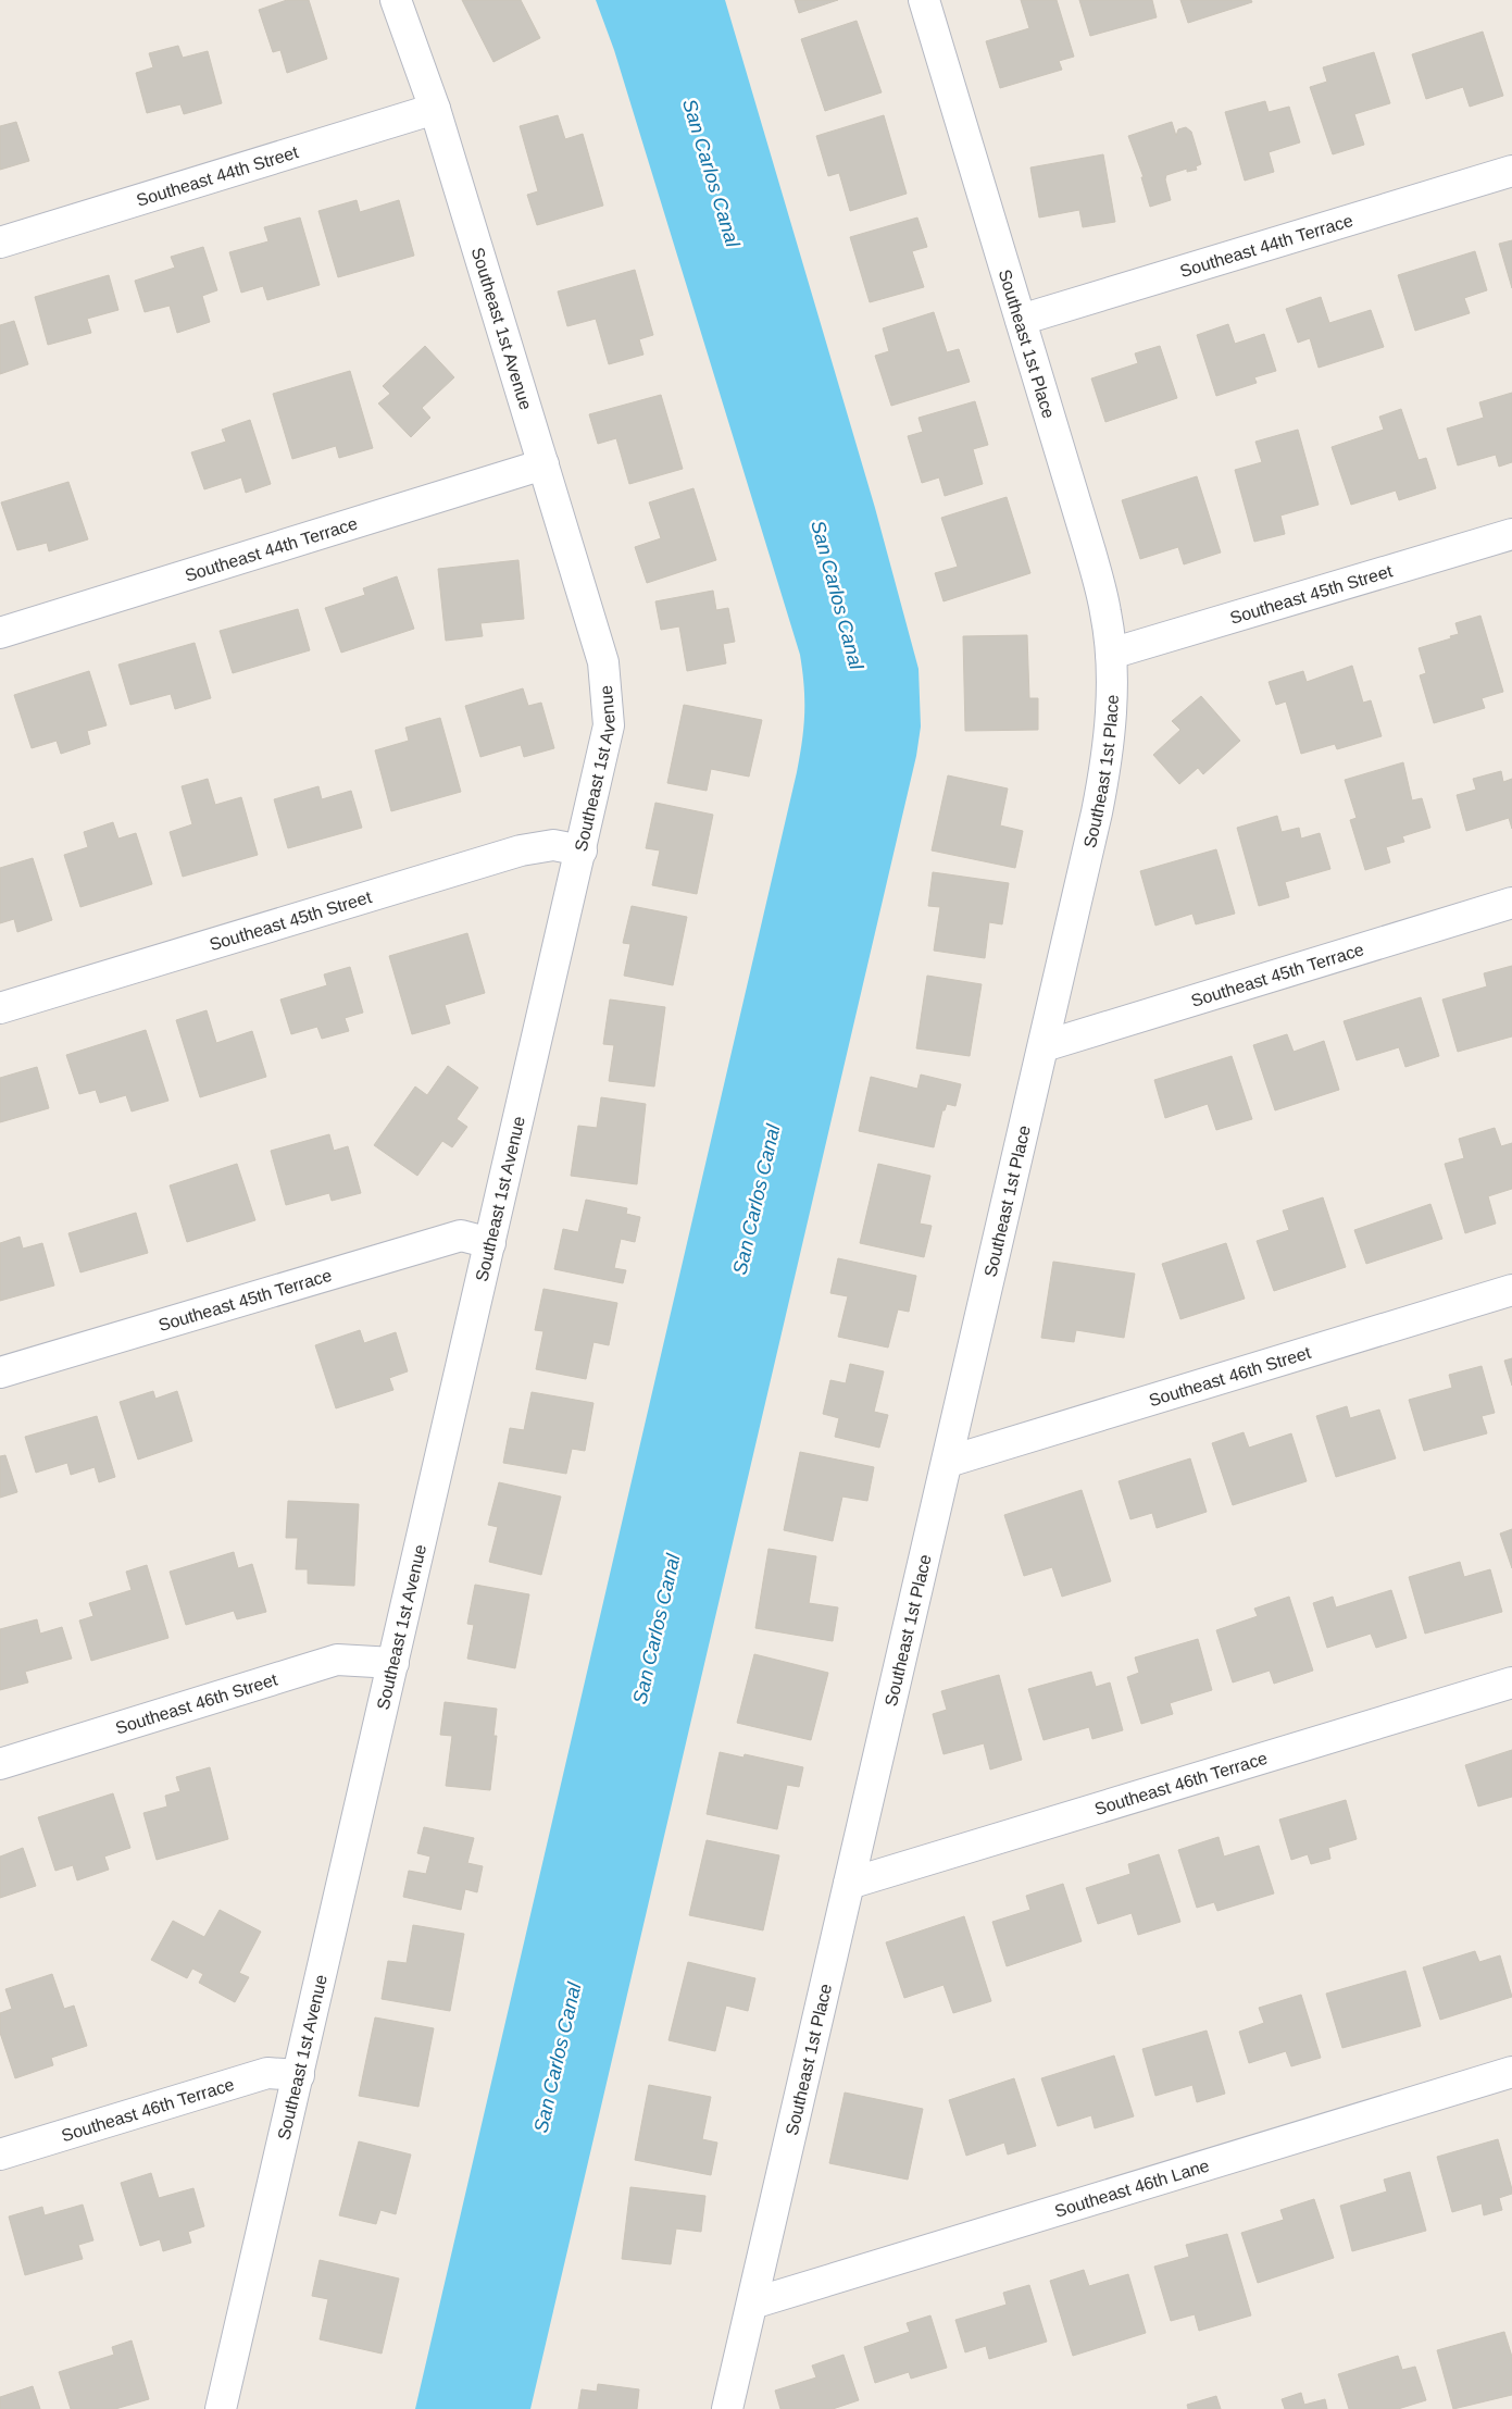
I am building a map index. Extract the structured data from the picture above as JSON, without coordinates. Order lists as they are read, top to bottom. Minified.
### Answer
{"streets":{"street":["Southeast 44th Street","Southeast 44th Terrace","Southeast 1st Avenue","Southeast 1st Place","Southeast 45th Street","Southeast 45th Terrace","Southeast 46th Street","Southeast 46th Terrace","Southeast 46th Lane"]},"crossings":[["Southeast 44th Street","Southeast 1st Avenue"],["Southeast 44th Terrace","Southeast 1st Avenue"],["Southeast 44th Terrace","Southeast 1st Place"],["Southeast 1st Avenue","Southeast 45th Street"],["Southeast 1st Avenue","Southeast 45th Terrace"],["Southeast 1st Avenue","Southeast 46th Street"],["Southeast 1st Avenue","Southeast 46th Terrace"],["Southeast 1st Place","Southeast 45th Street"],["Southeast 1st Place","Southeast 45th Terrace"],["Southeast 1st Place","Southeast 46th Street"],["Southeast 1st Place","Southeast 46th Terrace"],["Southeast 1st Place","Southeast 46th Lane"]],"water":["San Carlos Canal"]}
